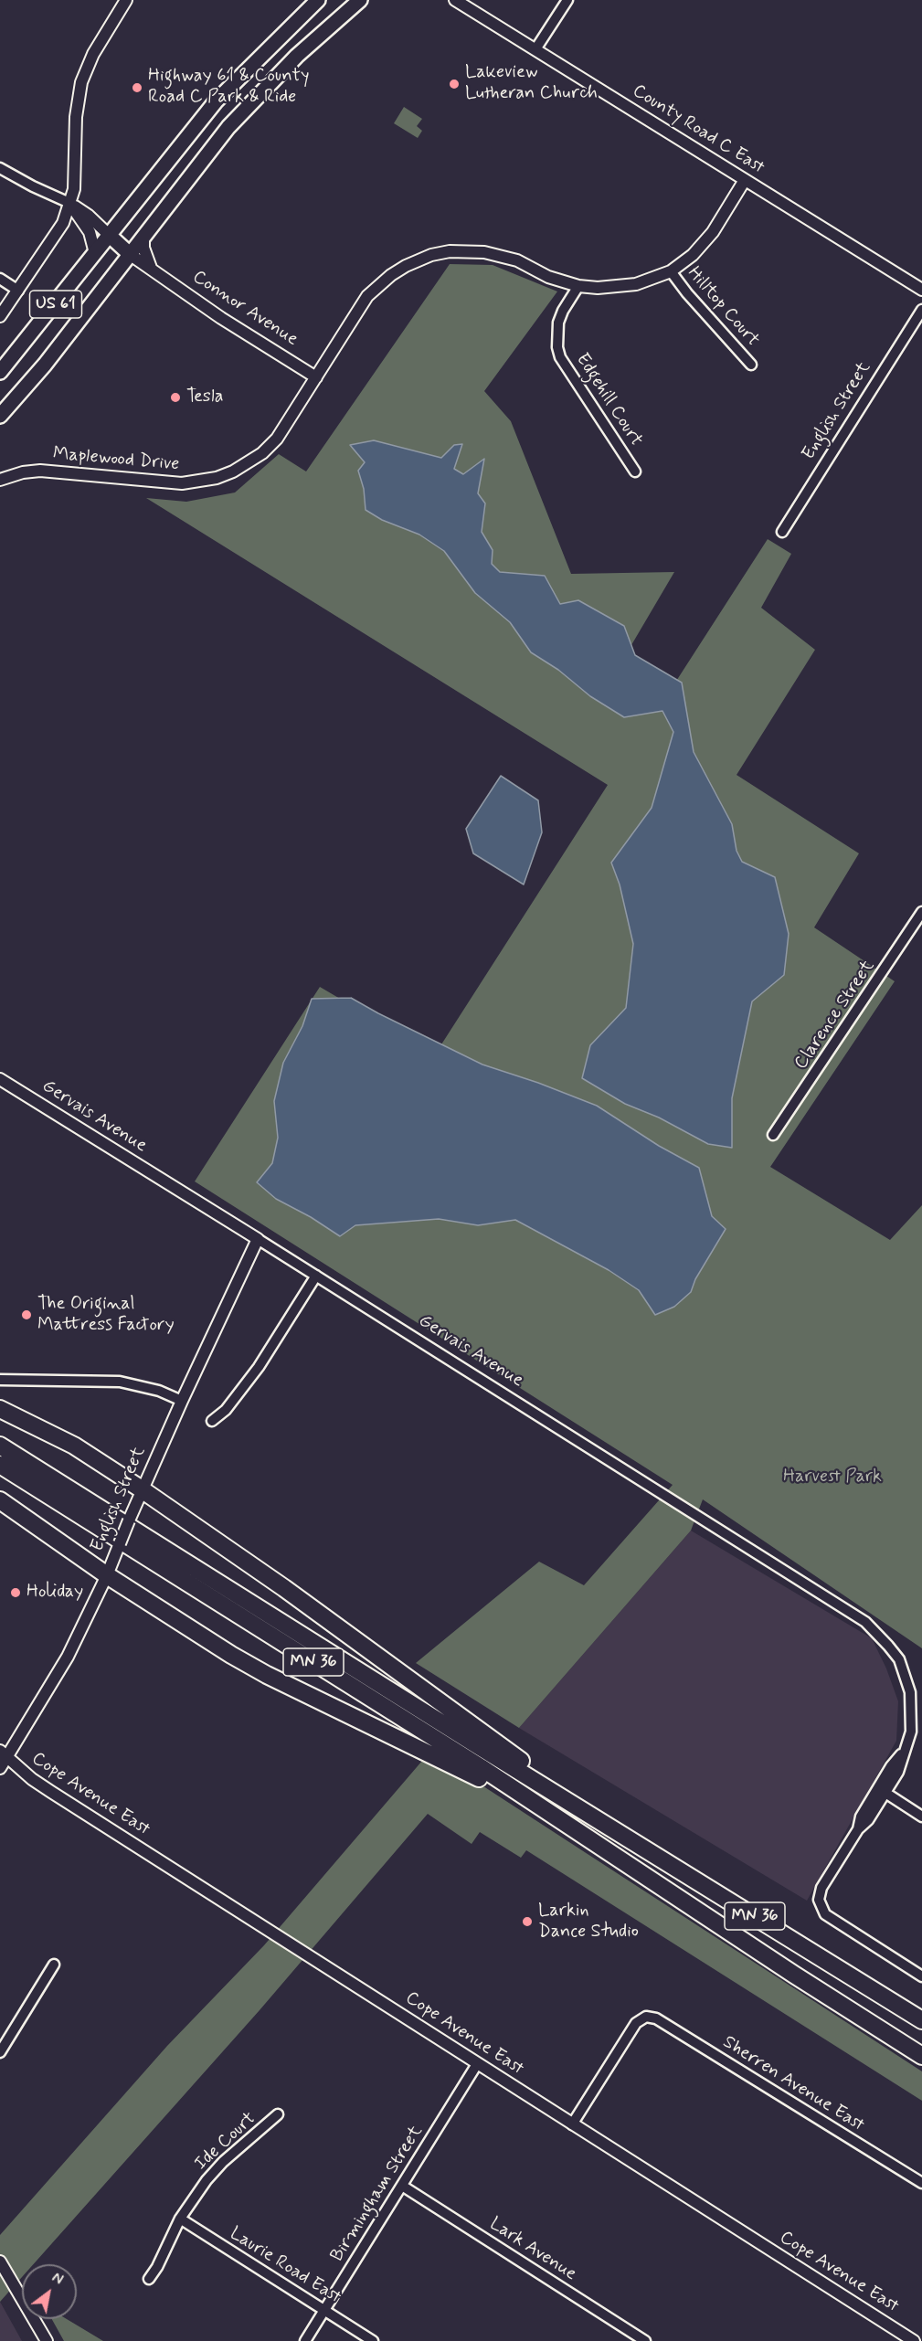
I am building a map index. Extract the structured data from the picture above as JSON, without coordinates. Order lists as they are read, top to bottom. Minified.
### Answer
{"streets":{"highway":["MN 36"],"main road":["US 61","Connor Avenue"],"street":["County Road C East","Hilltop Court","Edgehill Court","English Street","Maplewood Drive","Clarence Street","Gervais Avenue","Cope Avenue East","Sherren Avenue East","Ide Court","Birmingham Street","Lark Avenue","Laurie Road East"]},"crossings":[["County Road C East","Maplewood Drive"],["US 61","Connor Avenue"],["Hilltop Court","Maplewood Drive"],["Connor Avenue","Maplewood Drive"],["Edgehill Court","Maplewood Drive"],["English Street","Gervais Avenue"],["English Street","Cope Avenue East"],["Cope Avenue East","Sherren Avenue East"],["Cope Avenue East","Birmingham Street"],["Ide Court","Laurie Road East"],["Birmingham Street","Lark Avenue"],["Birmingham Street","Laurie Road East"]],"parks":["Harvest Park"],"places":["Lakeview Lutheran Church","Highway 61 & County Road C Park & Ride","Tesla","The Original Mattress Factory","Holiday","Larkin Dance Studio"],"north":"top right"}
